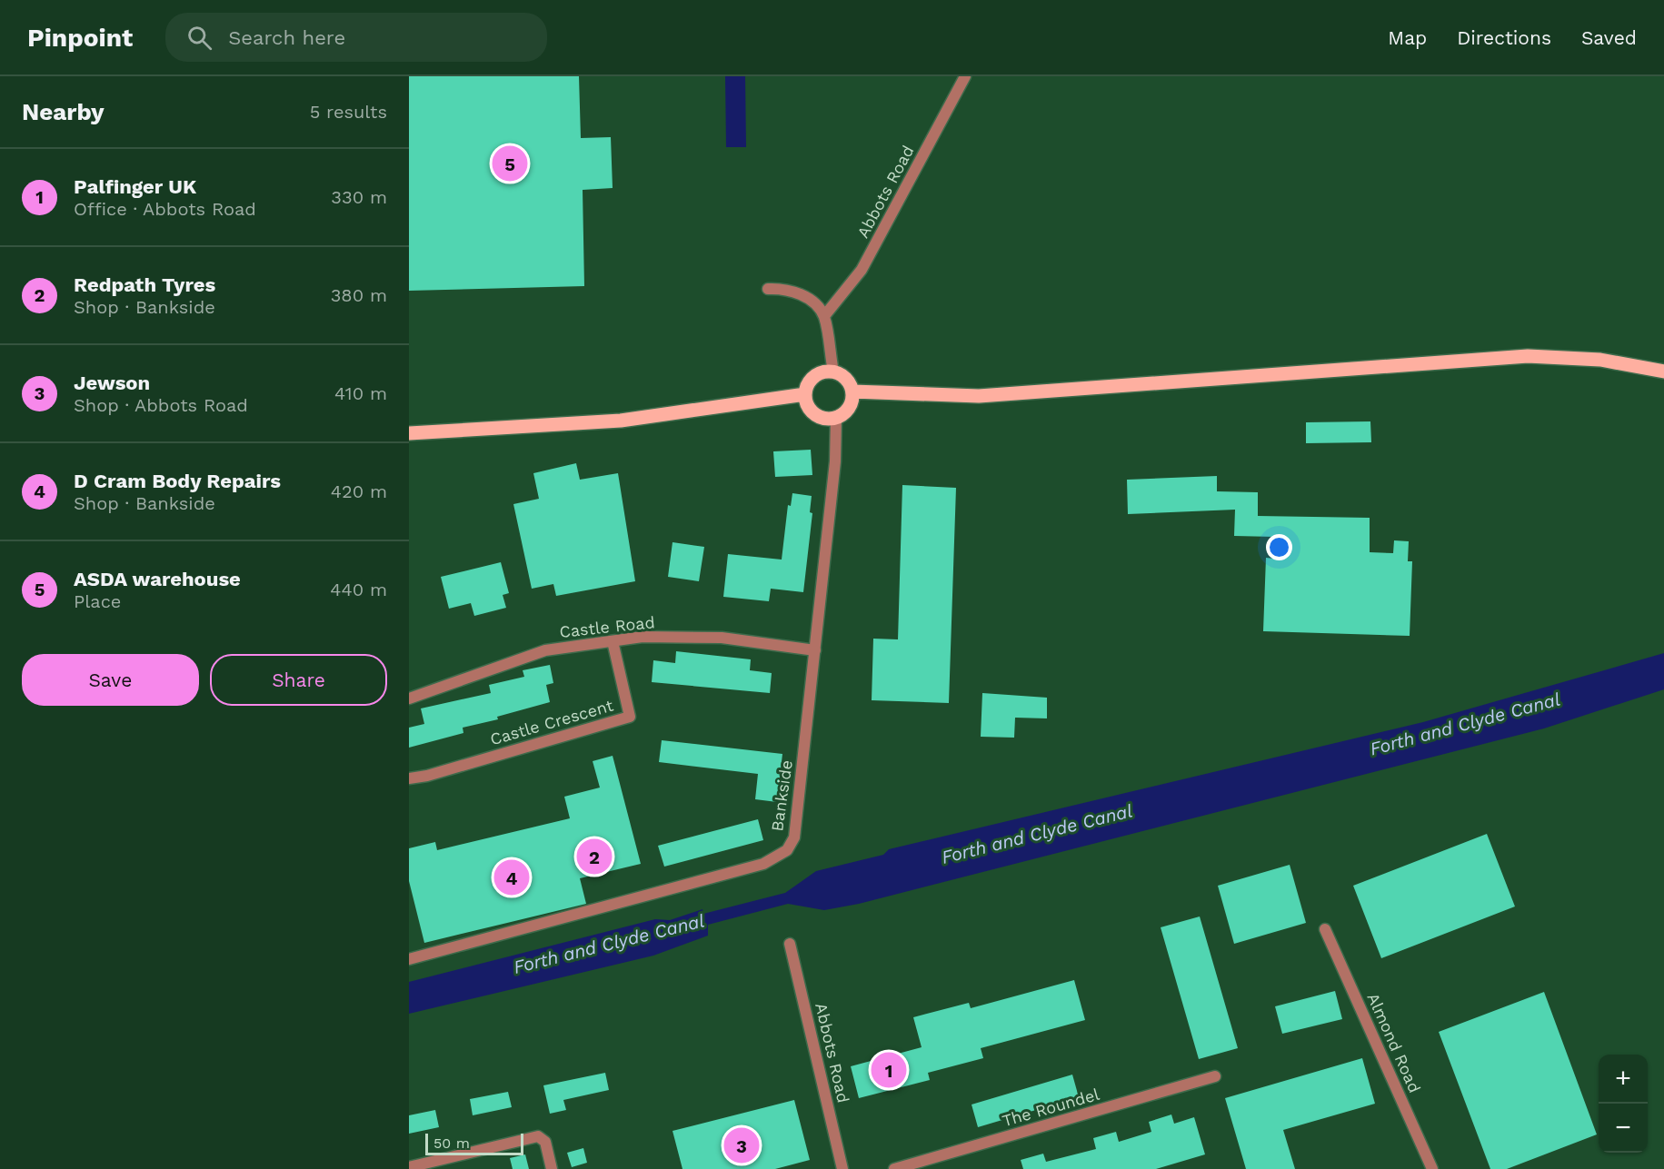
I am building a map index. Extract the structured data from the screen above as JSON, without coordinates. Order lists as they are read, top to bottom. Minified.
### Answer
{"streets":{"street":["Abbots Road","Castle Road","Castle Crescent","Bankside","Almond Road","The Roundel"]},"crossings":[["Castle Road","Castle Crescent"],["Castle Road","Bankside"]],"water":["Forth and Clyde Canal"],"scale_bar":"50 m","page":{"header":"Pinpoint","search":"Search here","nav":["Map","Directions","Saved"],"heading":["Nearby","5 results"],"pins":["5","2","4","1","3"],"list":[{"mark":"1","name":"Palfinger UK","note":"Office · Abbots Road","value":"330 m"},{"mark":"2","name":"Redpath Tyres","note":"Shop · Bankside","value":"380 m"},{"mark":"3","name":"Jewson","note":"Shop · Abbots Road","value":"410 m"},{"mark":"4","name":"D Cram Body Repairs","note":"Shop · Bankside","value":"420 m"},{"mark":"5","name":"ASDA warehouse","note":"Place","value":"440 m"}],"buttons":["Save","Share"],"map_buttons":["+","−"],"scale":"50 m"}}
